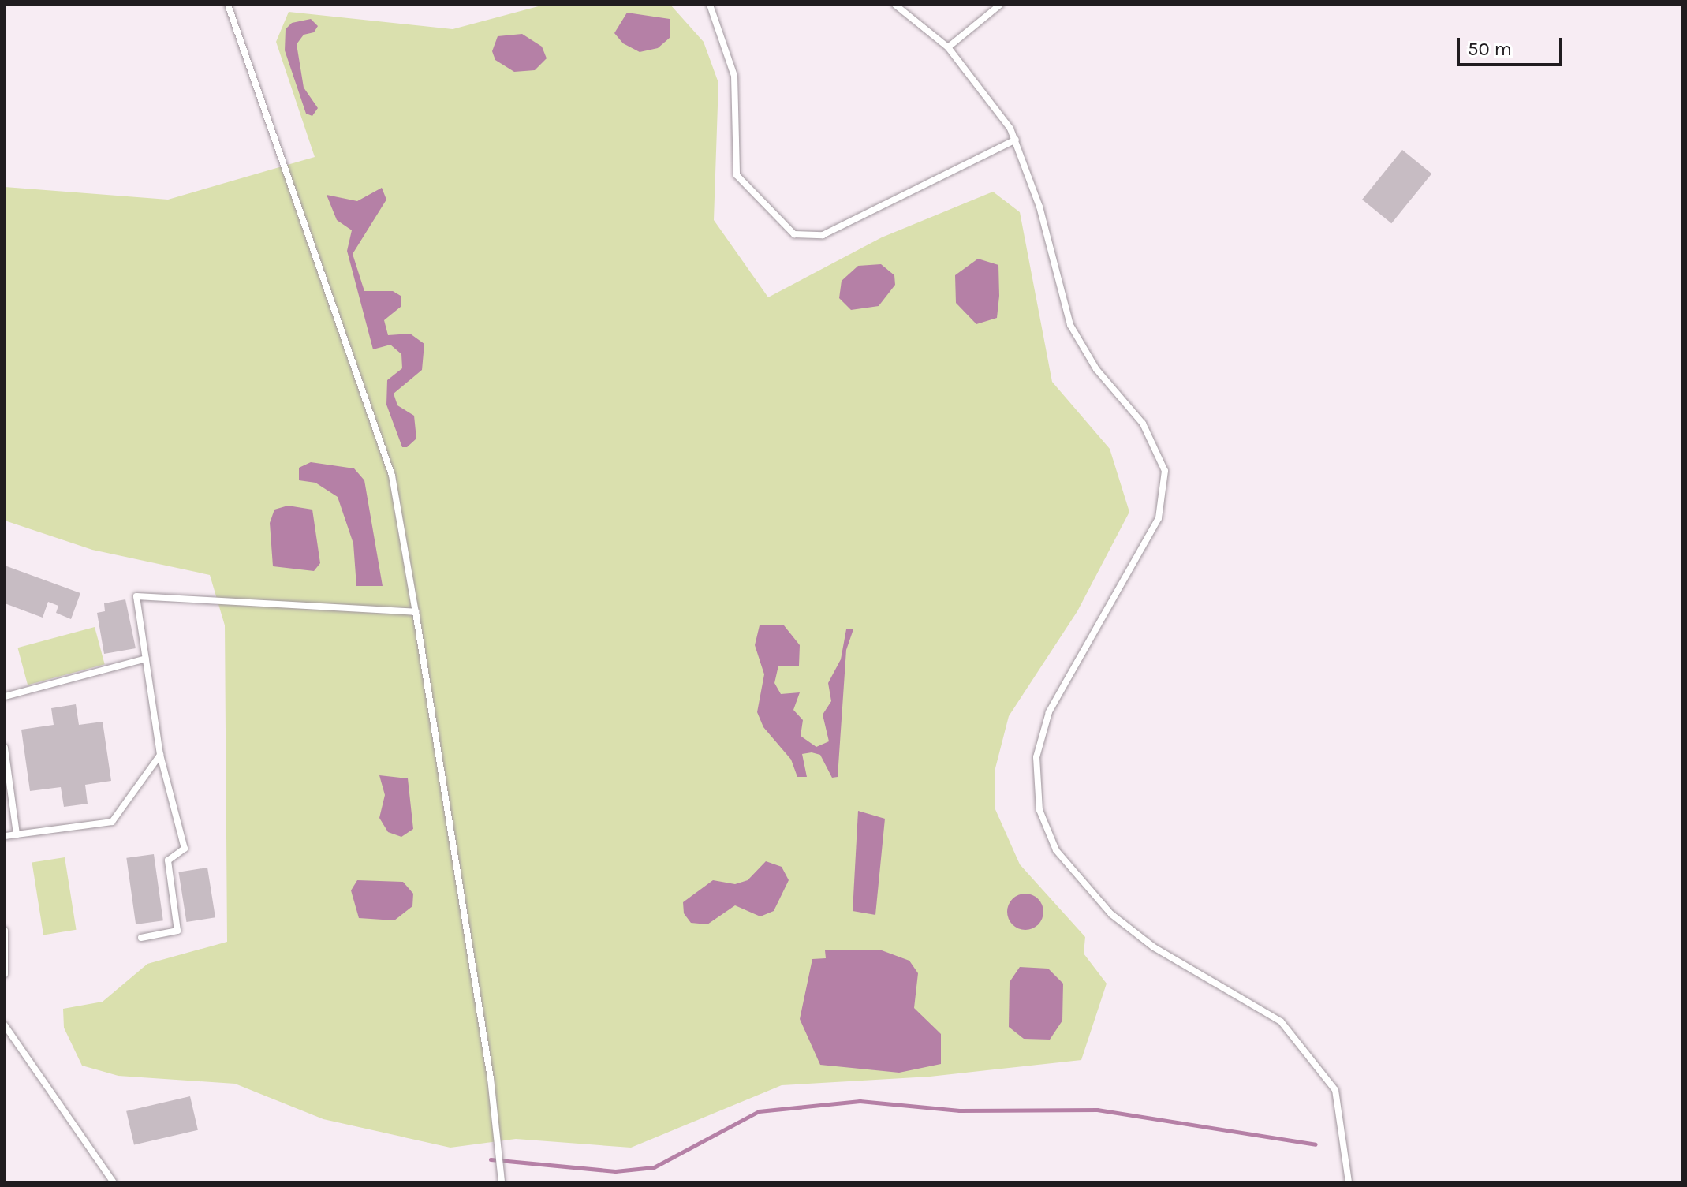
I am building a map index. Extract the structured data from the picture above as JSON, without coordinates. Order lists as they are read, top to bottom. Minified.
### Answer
{"scale_bar":"50 m"}
